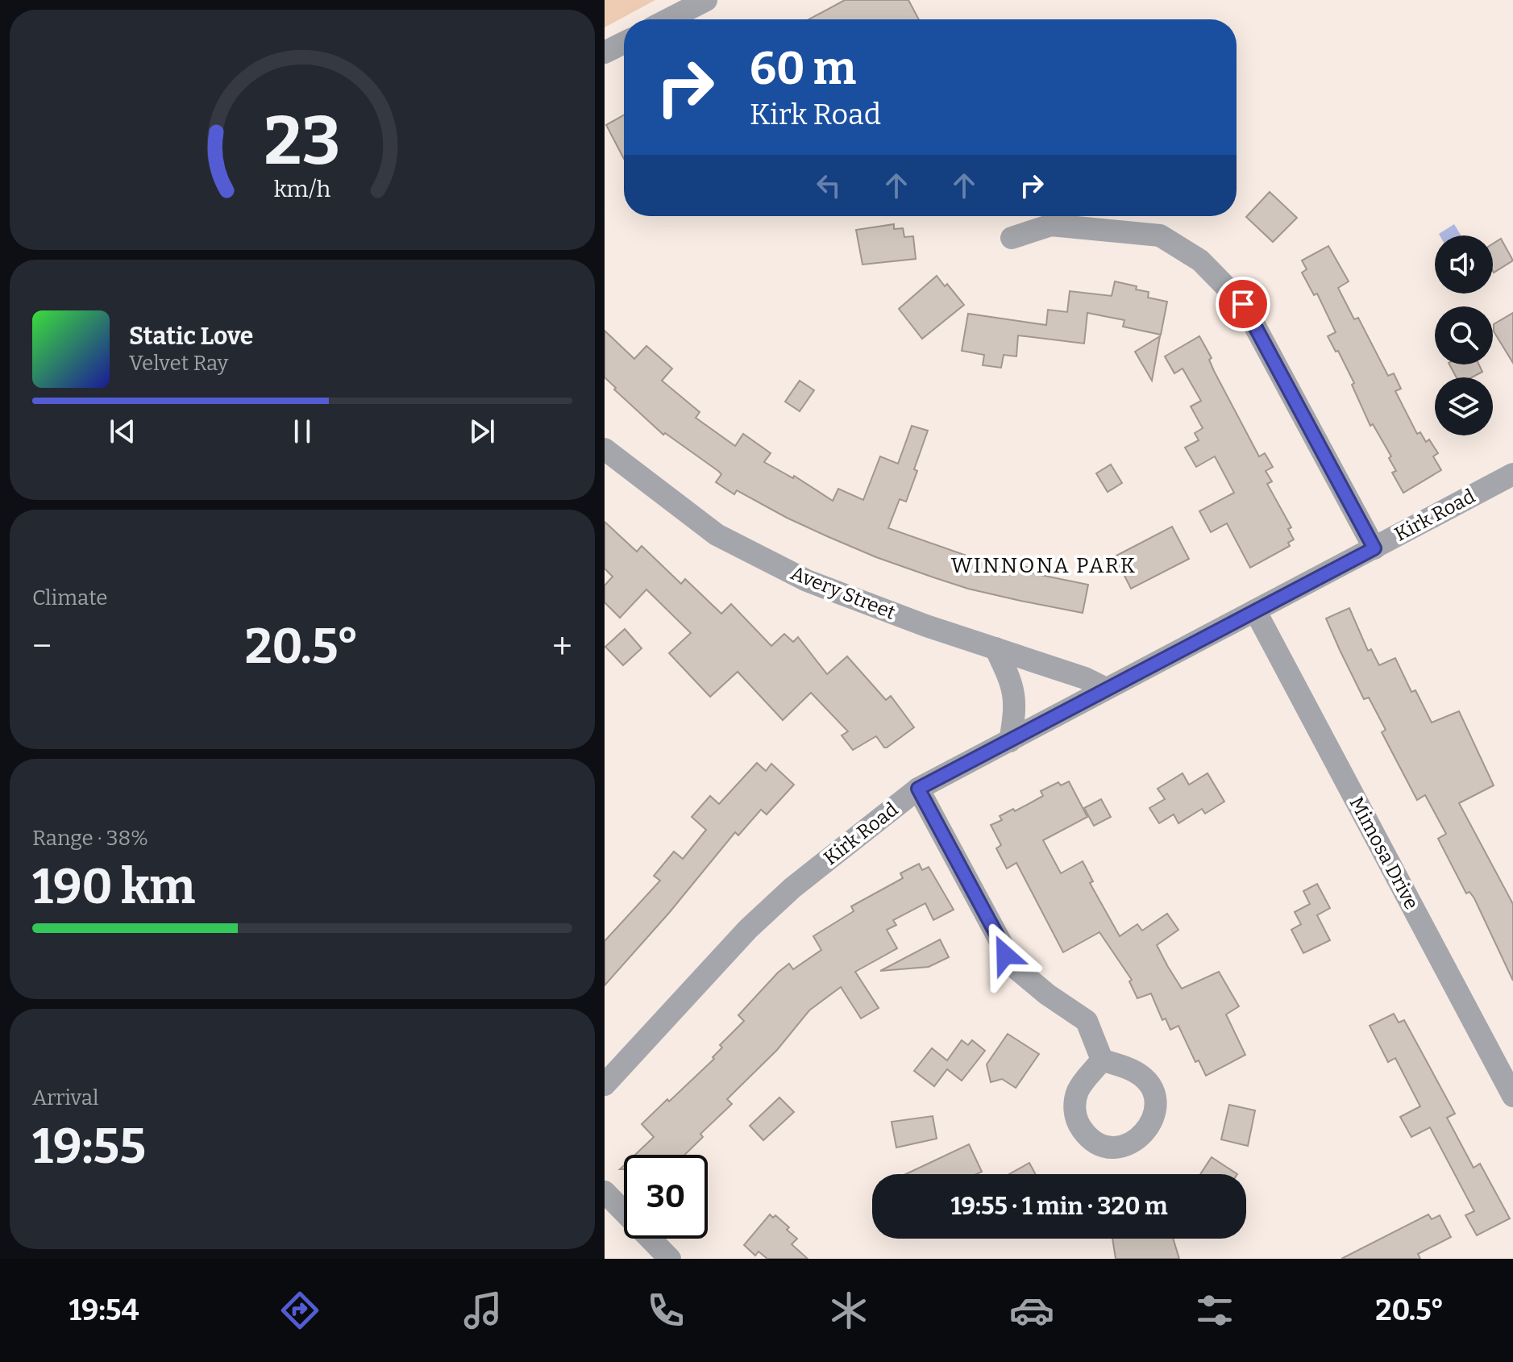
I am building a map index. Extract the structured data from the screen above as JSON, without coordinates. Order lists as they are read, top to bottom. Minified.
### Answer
{"streets":{"street":["Kirk Road","Avery Street","Mimosa Drive"]},"crossings":[["Kirk Road","Avery Street"],["Kirk Road","Mimosa Drive"]],"districts":["WINNONA PARK"],"page":{"turn":["60 m","Kirk Road"],"song":["Static Love","Velvet Ray"],"tile":["Climate",["Range · 38%","190 km"],["Arrival","19:55"]],"heat":["−","20.5°","+"],"limit":"30","trip":"19:55 · 1 min · 320 m","tabs":["19:54","20.5°"],"gauge":["23","km/h"]}}
